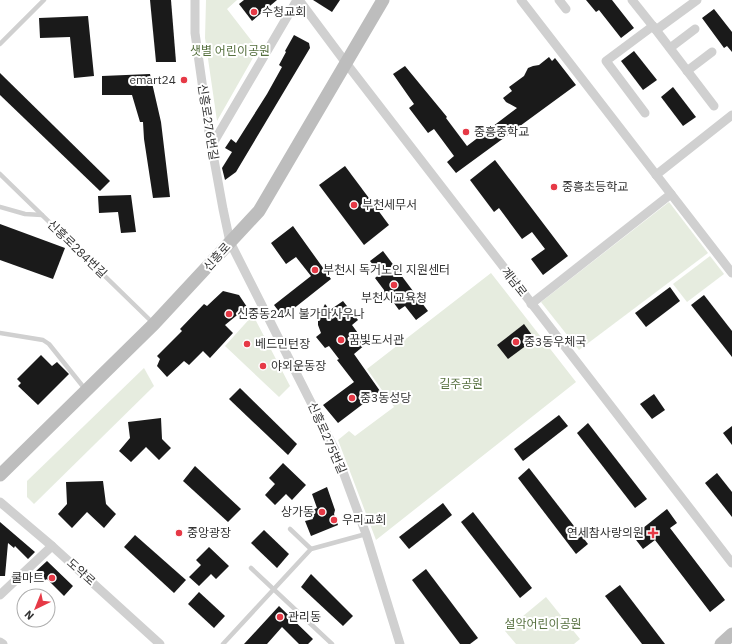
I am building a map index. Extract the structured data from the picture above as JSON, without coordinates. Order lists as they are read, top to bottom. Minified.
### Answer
{"streets":{"street":["신흥로276번길","신흥로","계남로","신흥로275번길","도약로"],"lane":["신흥로284번길"]},"crossings":[["신흥로276번길","신흥로"],["신흥로276번길","신흥로275번길"],["신흥로284번길","신흥로"],["신흥로","계남로"],["신흥로","신흥로275번길"]],"parks":["샛별 어린이공원","길주공원","설악어린이공원"],"places":{"other":["수청교회","emart24","중흥중학교","중흥초등학교","부천세무서","부천시 독거노인 지원센터","부천시교육청","신중동24시 불가마사우나","꿈빛도서관","중3동우체국","베드민턴장","야외운동장","중3동성당","상가동","우리교회","중앙광장","쿨마트","관리동"],"health":["연세참사랑의원"]},"north":"bottom left"}
